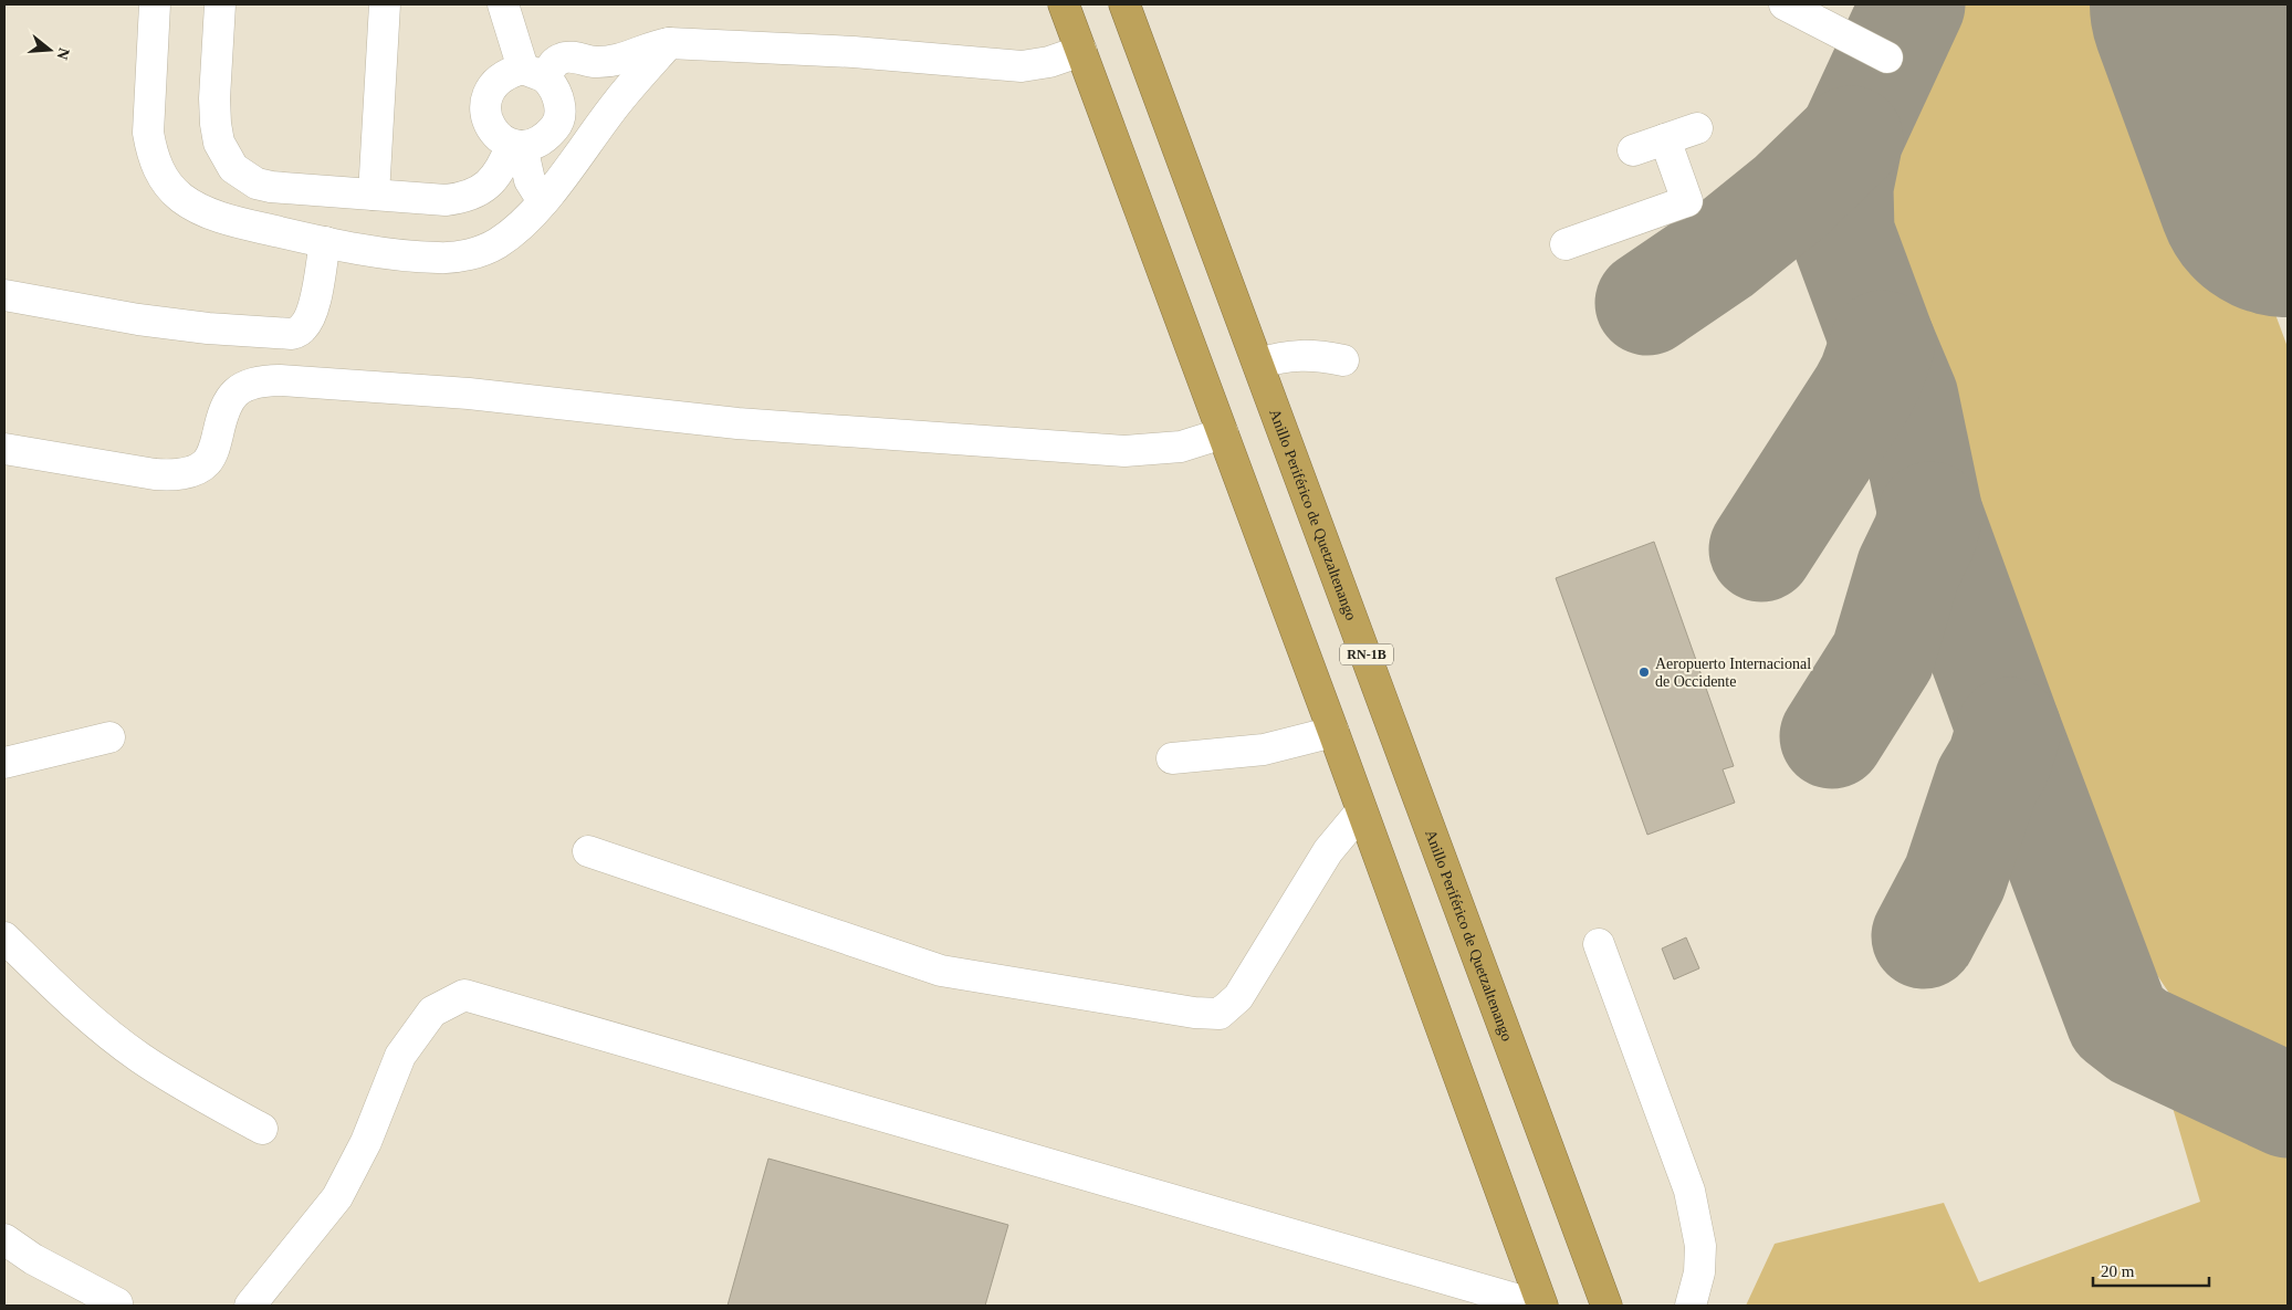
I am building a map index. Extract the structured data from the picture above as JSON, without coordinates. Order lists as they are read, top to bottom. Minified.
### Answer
{"streets":{"highway":["Anillo Periférico de Quetzaltenango","RN-1B"]},"places":["Aeropuerto Internacional de Occidente"],"scale_bar":"20 m","north":"right"}
